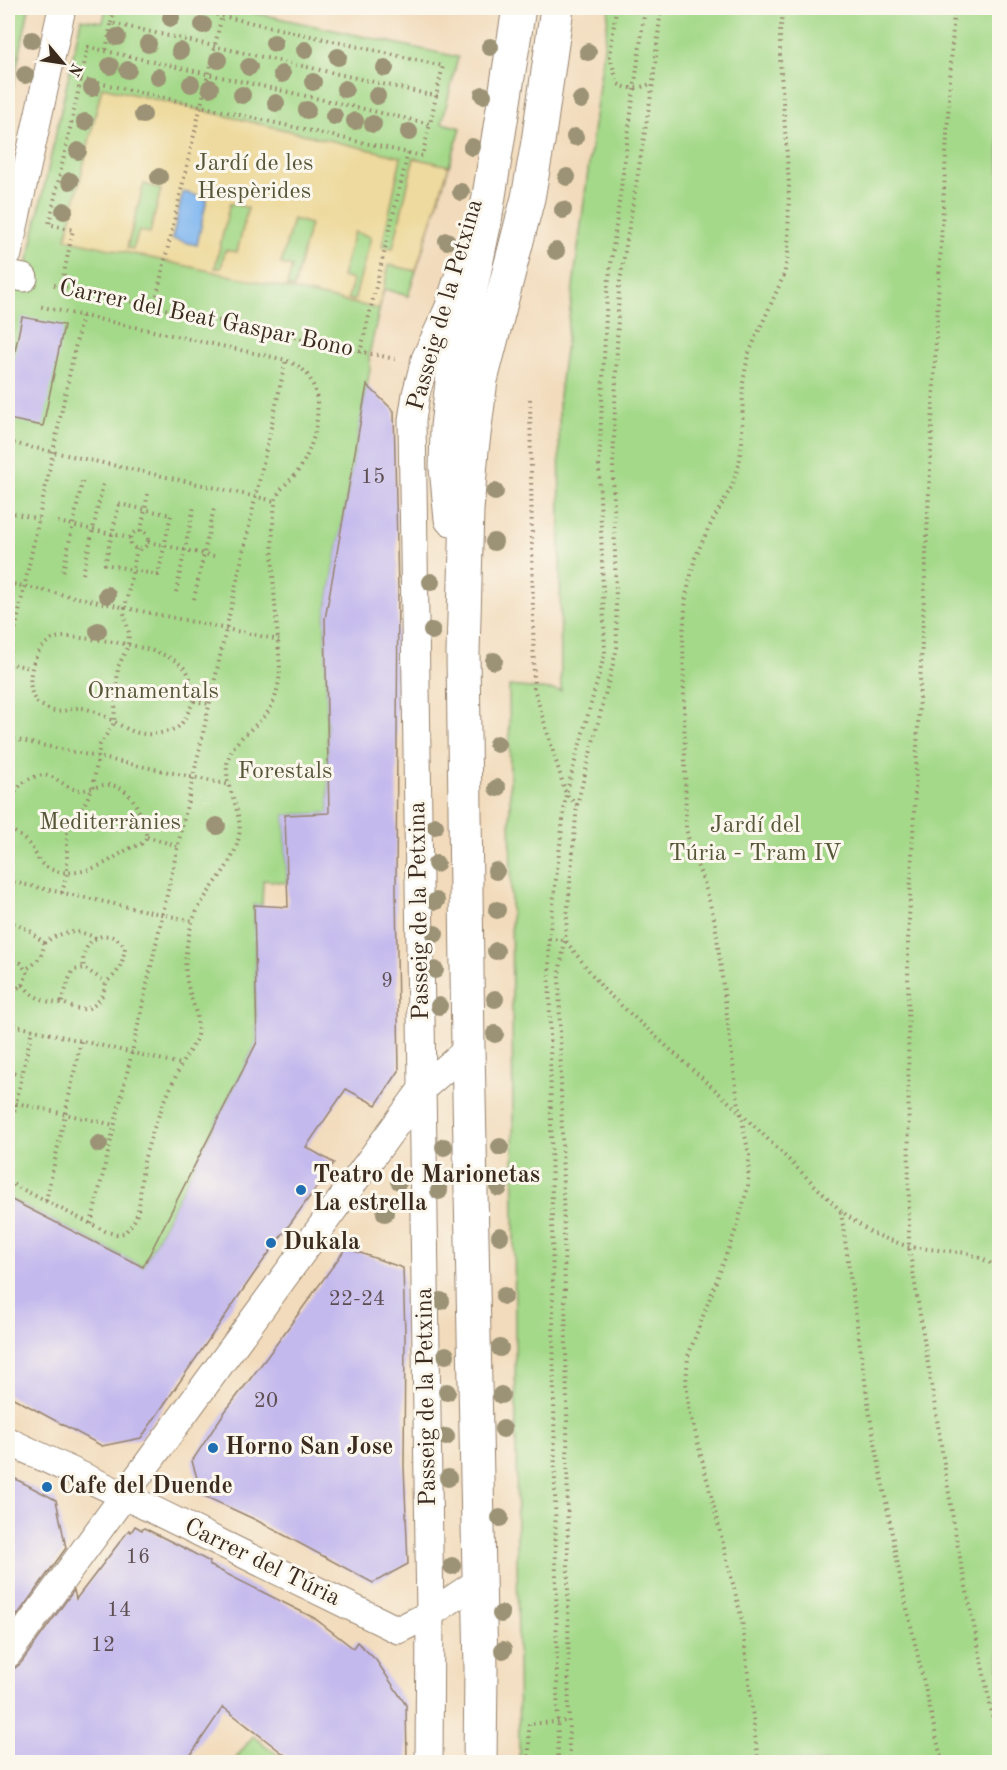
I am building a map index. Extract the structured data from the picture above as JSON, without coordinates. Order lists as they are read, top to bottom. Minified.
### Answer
{"streets":{"main road":["Passeig de la Petxina"],"street":["Carrer del Túria"],"path":["Carrer del Beat Gaspar Bono"]},"crossings":[["Passeig de la Petxina","Carrer del Túria"]],"parks":["Jardí de les Hespèrides","Ornamentals","Forestals","Mediterrànies","Jardí del Túria - Tram IV"],"places":["Teatro de Marionetas La estrella","Dukala","Horno San Jose","Cafe del Duende"],"house_numbers":["15","9","22-24","20","16","14","12"],"north":"bottom right"}
